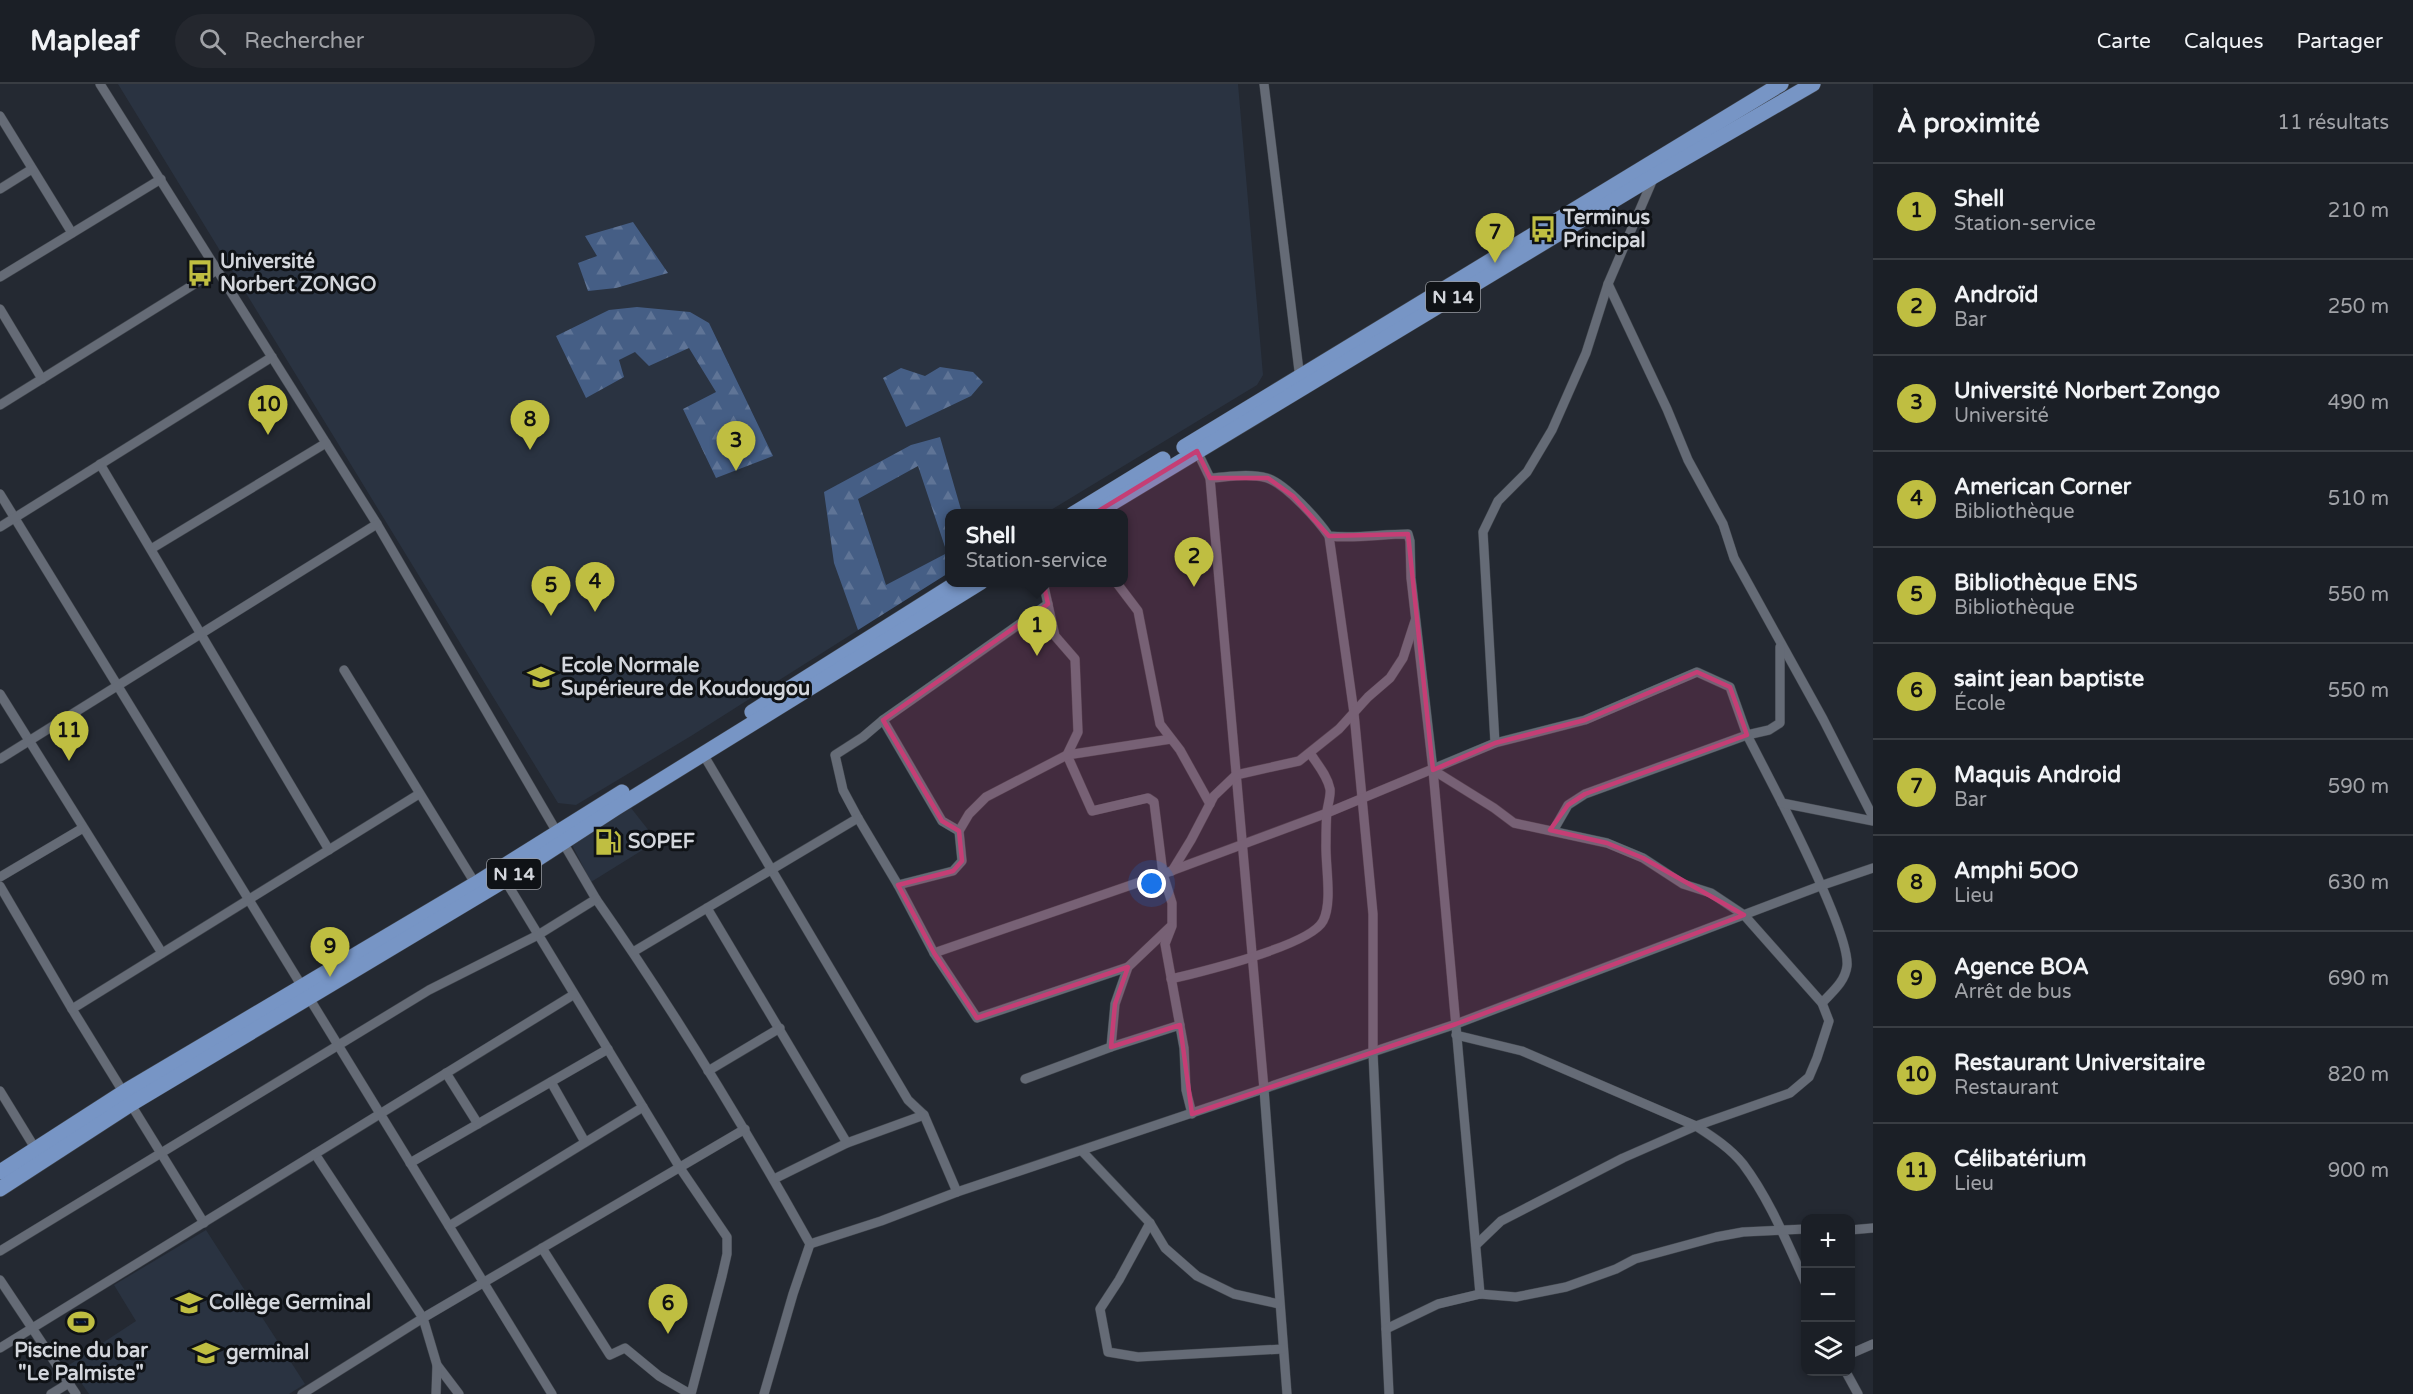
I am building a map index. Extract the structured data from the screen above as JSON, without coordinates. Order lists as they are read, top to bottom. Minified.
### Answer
{"streets":{"main road":["N 14"]},"places":{"bus stop":["Terminus Principal","Université Norbert ZONGO"],"school or university":["Ecole Normale Supérieure de Koudougou","Collège Germinal","germinal"],"fuel station":["SOPEF"],"sports":["Piscine du bar \"Le Palmiste\""]},"page":{"header":"Mapleaf","search":"Rechercher","nav":["Carte","Calques","Partager"],"heading":["À proximité","11 résultats"],"list":[{"mark":"1","name":"Shell","note":"Station-service","value":"210 m"},{"mark":"2","name":"Androïd","note":"Bar","value":"250 m"},{"mark":"3","name":"Université Norbert Zongo","note":"Université","value":"490 m"},{"mark":"4","name":"American Corner","note":"Bibliothèque","value":"510 m"},{"mark":"5","name":"Bibliothèque ENS","note":"Bibliothèque","value":"550 m"},{"mark":"6","name":"saint jean baptiste","note":"École","value":"550 m"},{"mark":"7","name":"Maquis Android","note":"Bar","value":"590 m"},{"mark":"8","name":"Amphi 5OO","note":"Lieu","value":"630 m"},{"mark":"9","name":"Agence BOA","note":"Arrêt de bus","value":"690 m"},{"mark":"10","name":"Restaurant Universitaire","note":"Restaurant","value":"820 m"},{"mark":"11","name":"Célibatérium","note":"Lieu","value":"900 m"}],"pins":["7","10","8","3","2","4","5","1","11","9","6"],"popup":["Shell","Station-service"],"map_buttons":["+","−"]}}
